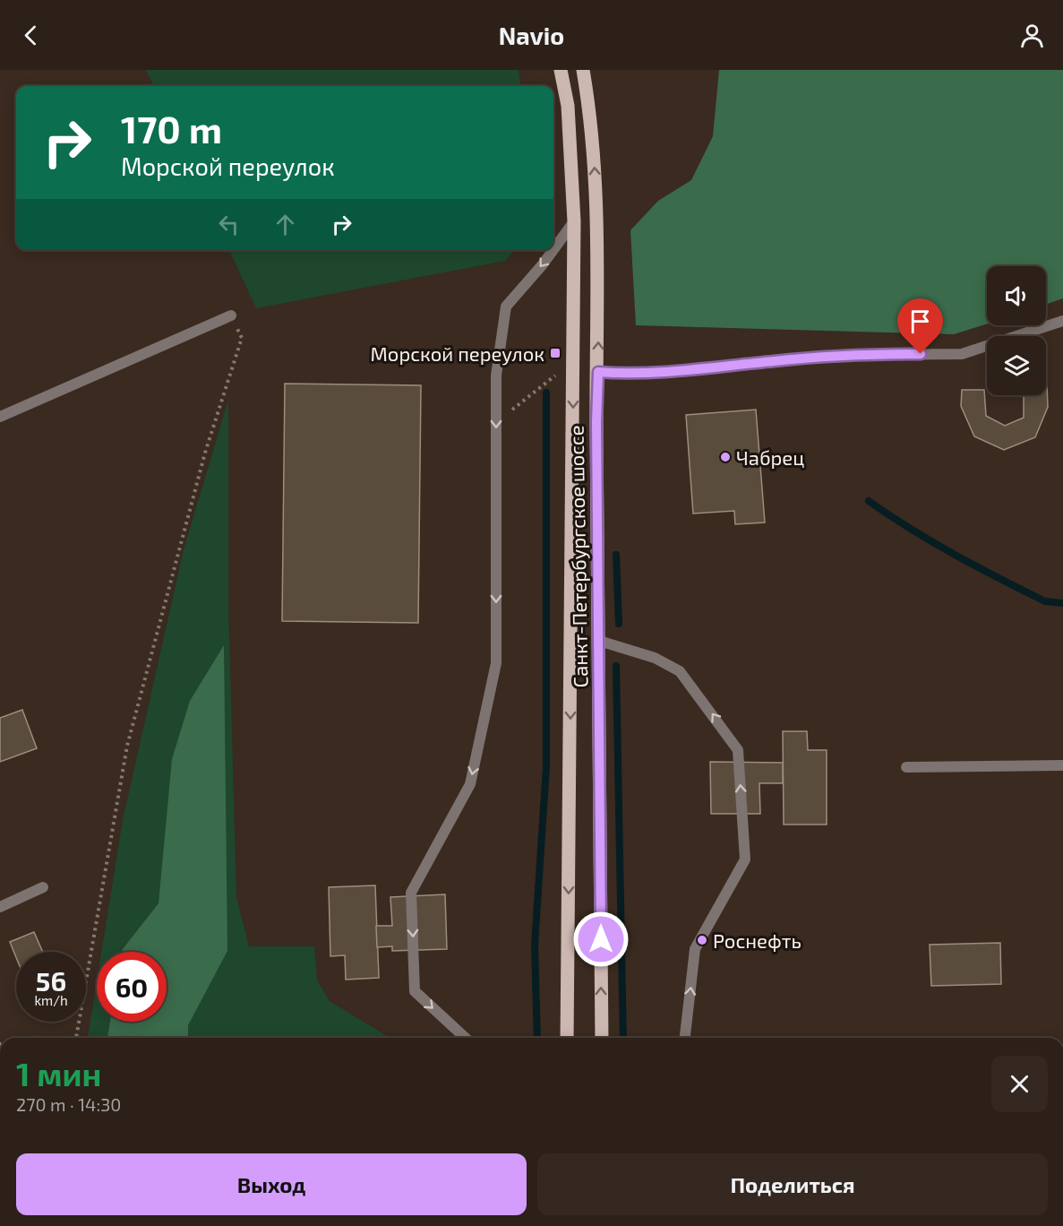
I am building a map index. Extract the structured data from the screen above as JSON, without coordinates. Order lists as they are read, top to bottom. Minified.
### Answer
{"streets":{"main road":["Санкт-Петербургское шоссе"]},"places":{"transit":["Морской переулок"],"other":["Чабрец","Роснефть"]},"page":{"header":"Navio","turn":["170 m","Морской переулок"],"speed":"56 km/h","limit":"60","heading":["1 мин","270 m · 14:30"],"buttons":["Выход","Поделиться"]}}
